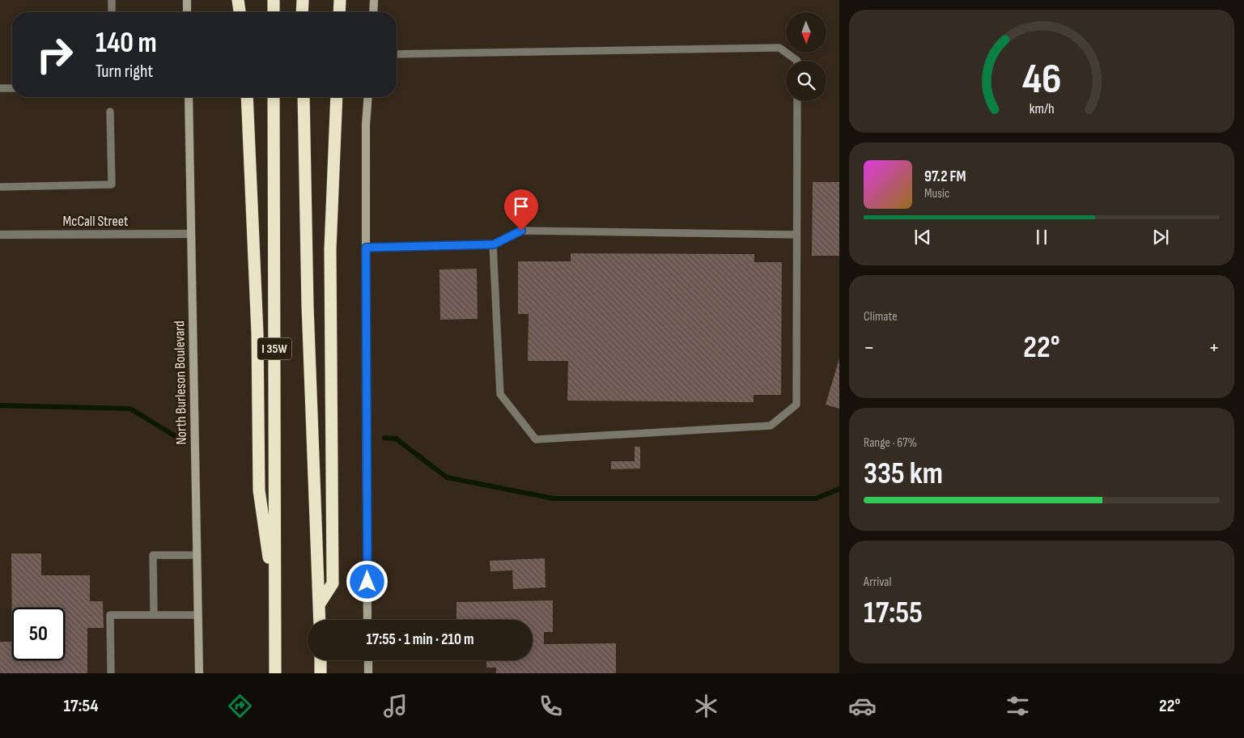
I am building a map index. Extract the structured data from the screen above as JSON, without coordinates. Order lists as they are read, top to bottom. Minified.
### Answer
{"streets":{"highway":["I 35W"],"main road":["North Burleson Boulevard"],"street":["McCall Street"]},"crossings":[["McCall Street","North Burleson Boulevard"]],"north":"bottom","page":{"turn":["140 m","Turn right"],"song":["97.2 FM","Music"],"tile":["Climate",["Range · 67%","335 km"],["Arrival","17:55"]],"heat":["−","22°","+"],"limit":"50","trip":"17:55 · 1 min · 210 m","tabs":["17:54","22°"],"gauge":["46","km/h"]}}
